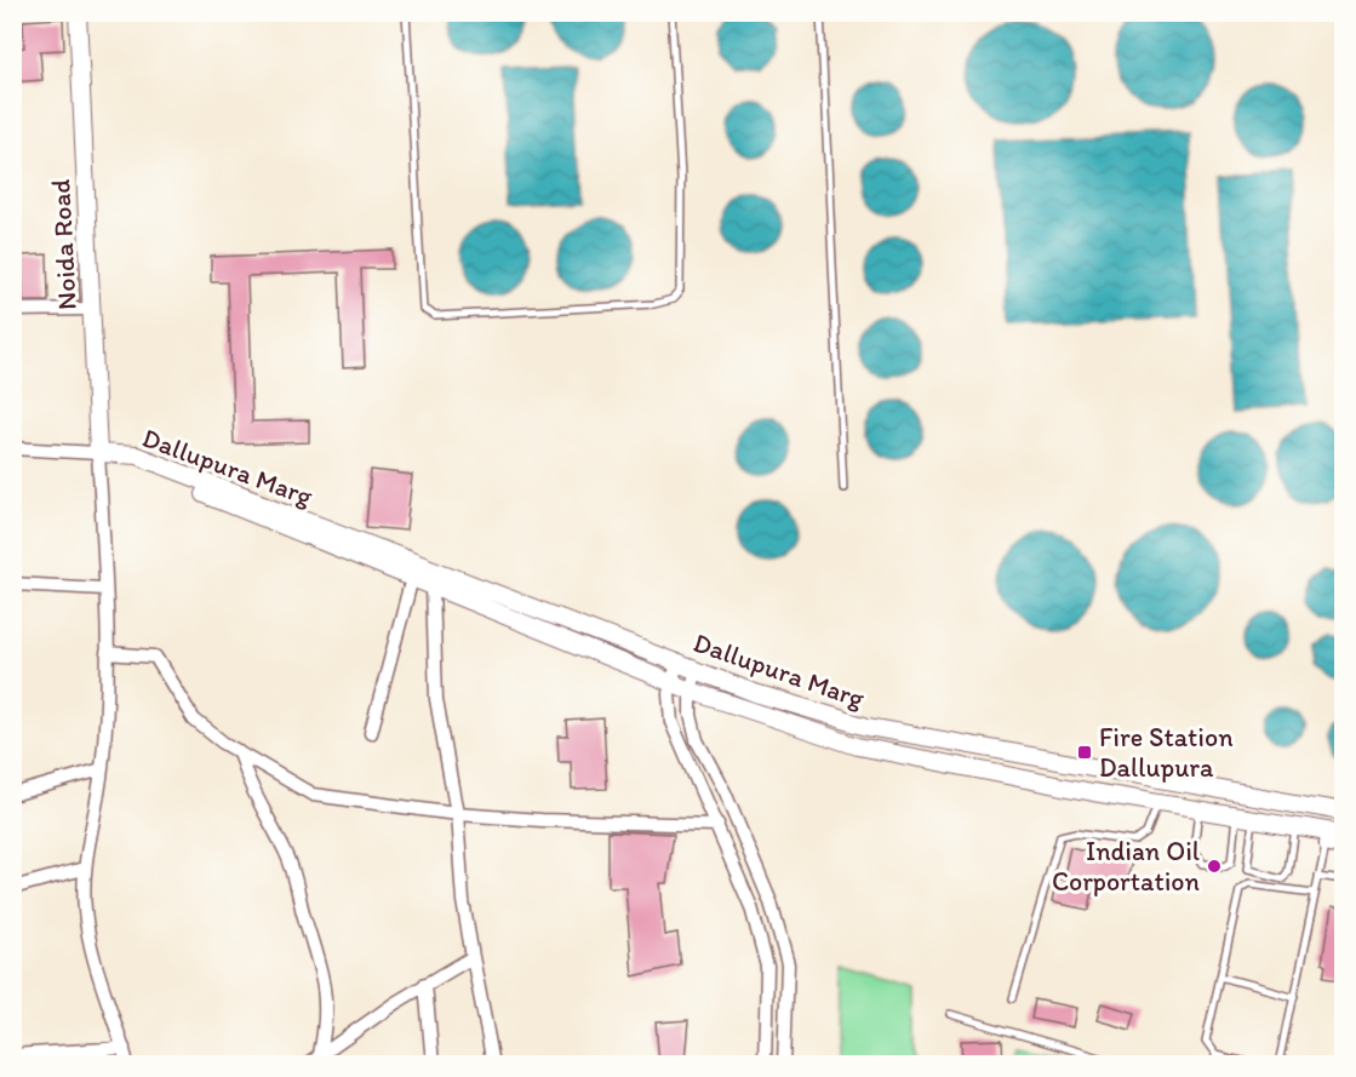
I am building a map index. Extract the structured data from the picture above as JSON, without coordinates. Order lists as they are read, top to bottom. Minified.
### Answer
{"streets":{"main road":["Noida Road","Dallupura Marg"]},"places":{"transit":["Fire Station Dallupura"],"other":["Indian Oil Corportation"]}}
